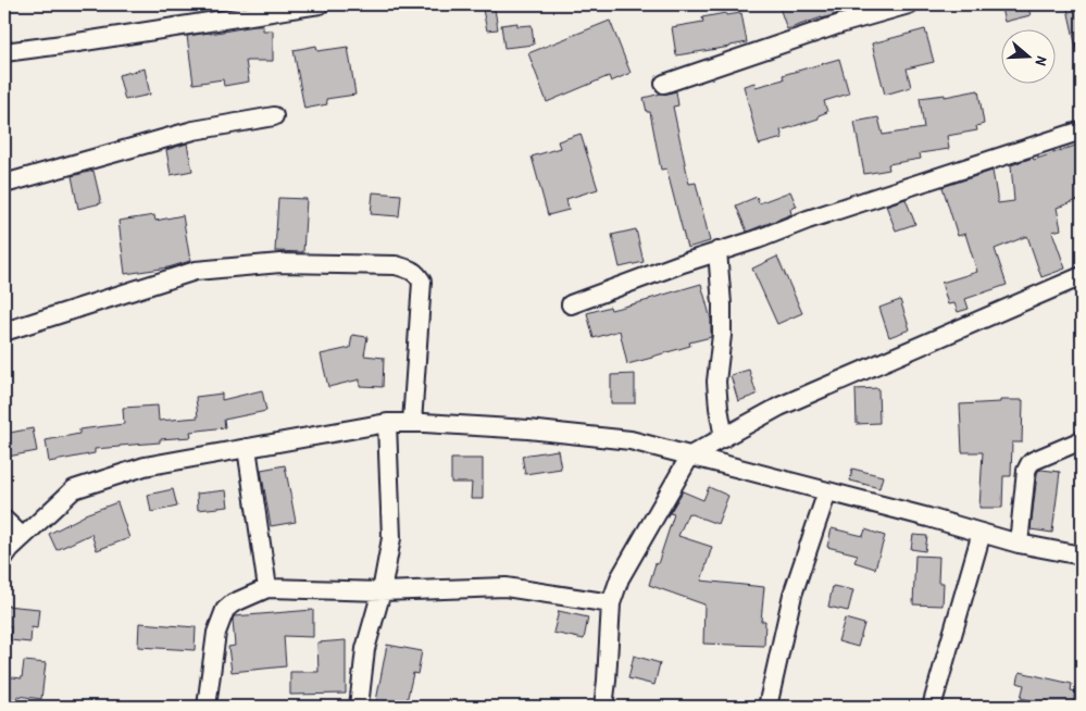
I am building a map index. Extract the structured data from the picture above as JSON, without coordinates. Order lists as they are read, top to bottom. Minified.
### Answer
{"north":"right"}
